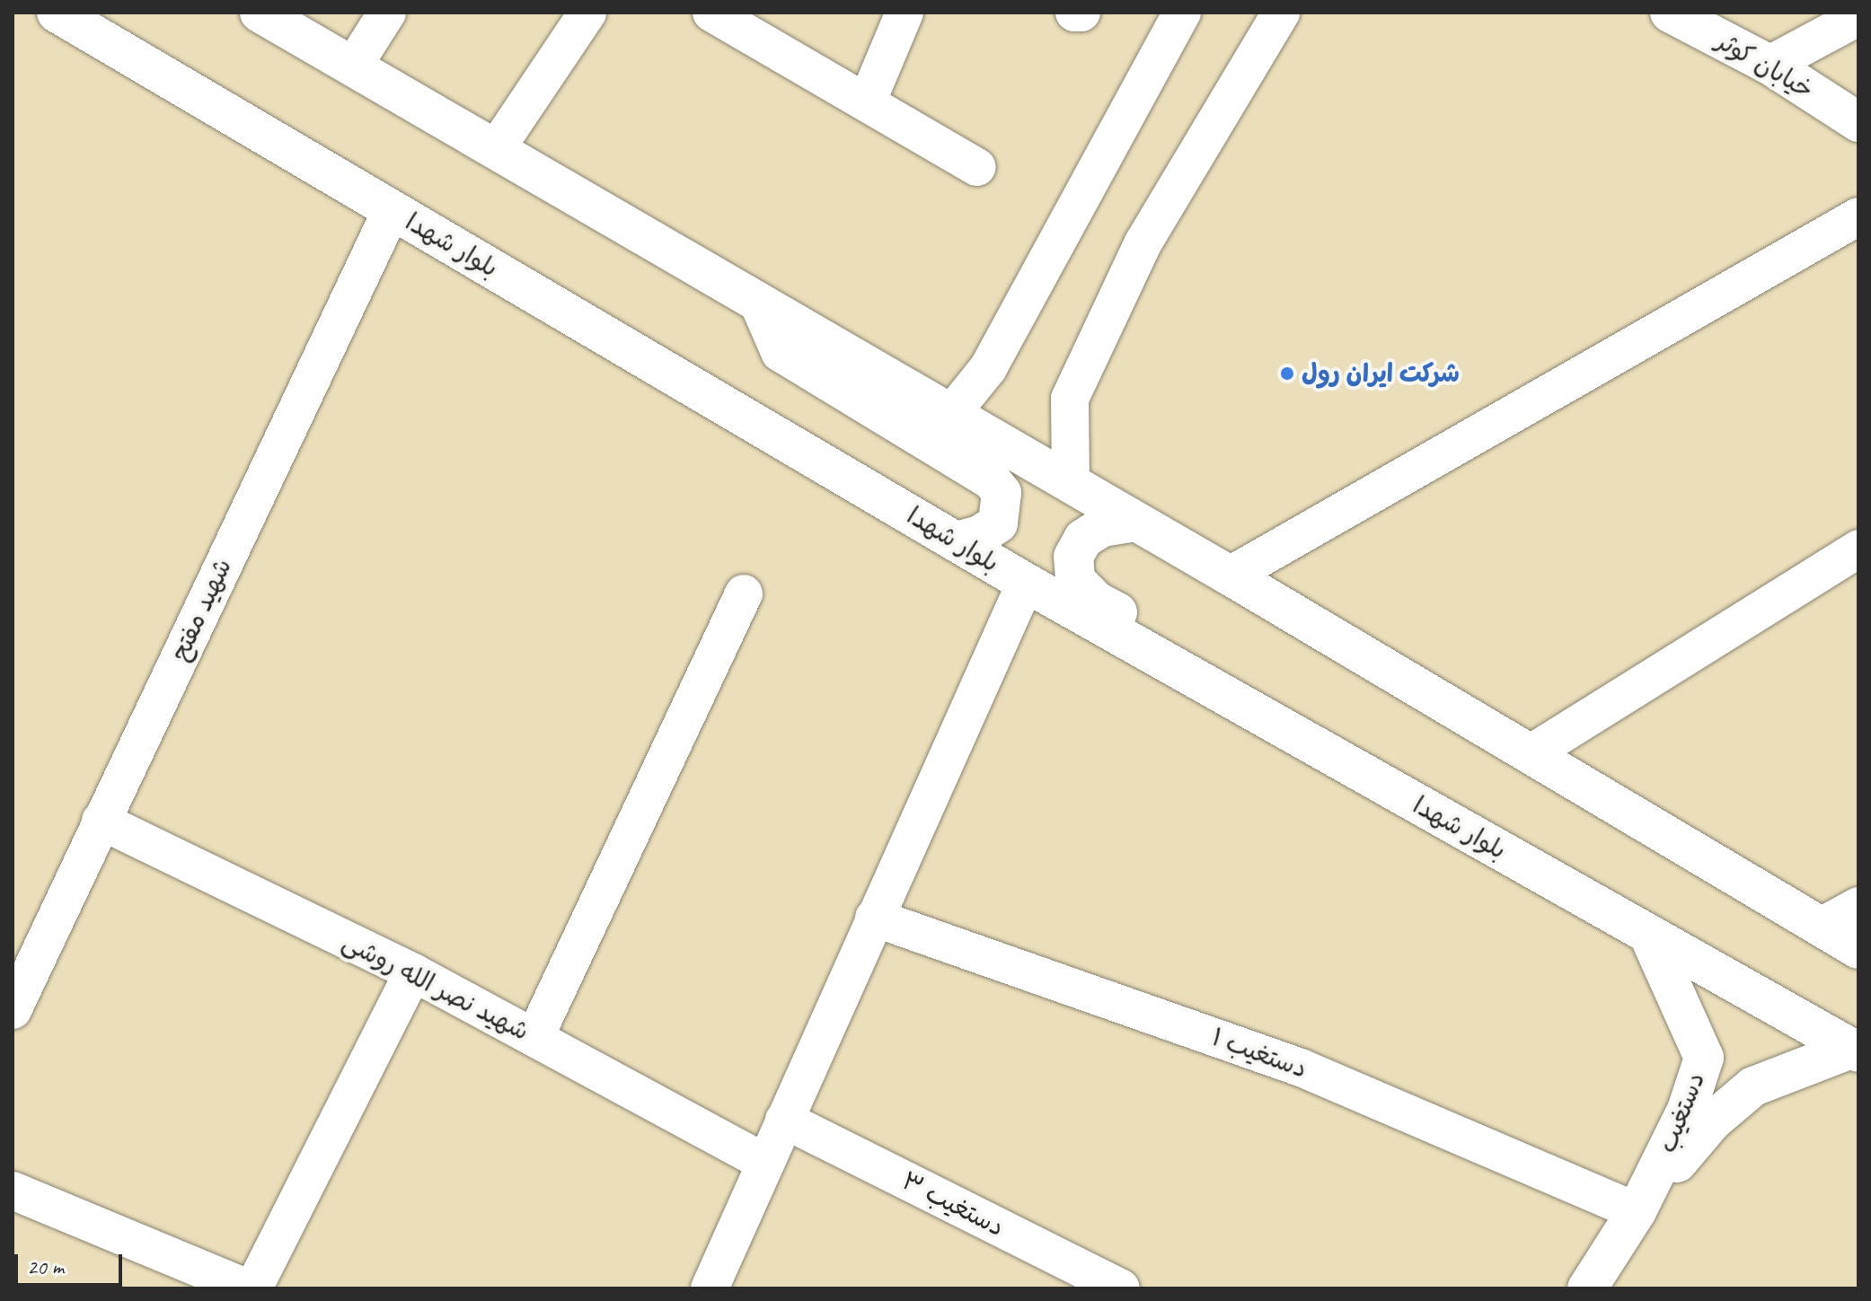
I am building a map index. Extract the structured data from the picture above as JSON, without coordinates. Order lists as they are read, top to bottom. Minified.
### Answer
{"streets":{"main road":["خیابان کوثر","بلوار شهدا","دستغیب"],"street":["شهید مفتح","شهید نصر الله روشی","دستغیب ۱","دستغیب ۳"]},"crossings":[["بلوار شهدا","شهید مفتح"],["بلوار شهدا","دستغیب"],["شهید مفتح","شهید نصر الله روشی"],["دستغیب ۱","دستغیب"]],"places":["شرکت ایران رول"],"scale_bar":"20 m"}
